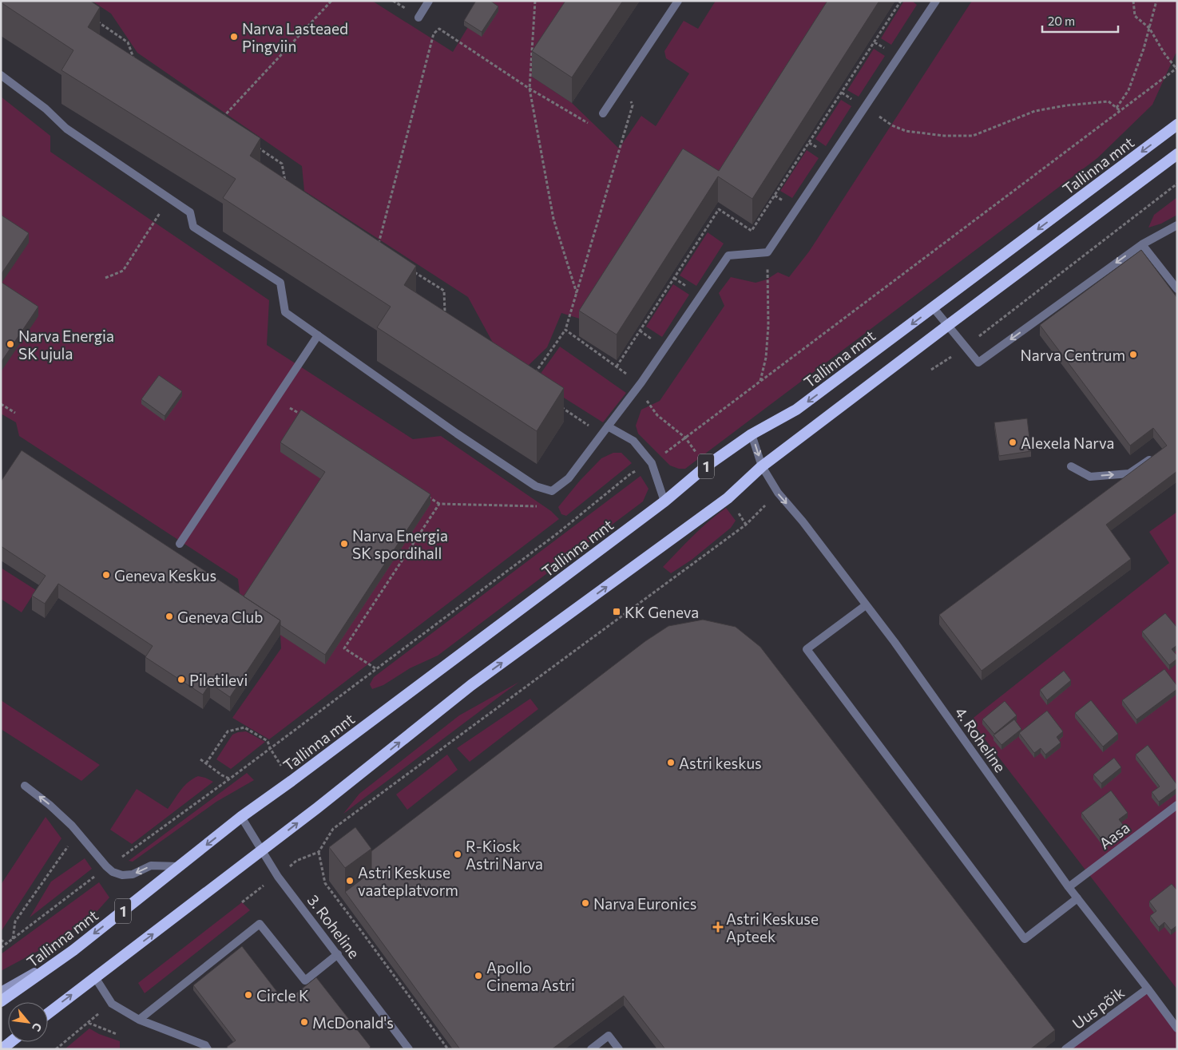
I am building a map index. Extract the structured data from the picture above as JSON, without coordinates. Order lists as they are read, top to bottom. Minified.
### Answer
{"streets":{"highway":["Tallinna mnt","1"],"street":["4. Roheline","Aasa","3. Roheline","Uus põik"]},"crossings":[["Tallinna mnt","4. Roheline"],["Tallinna mnt","3. Roheline"],["1","4. Roheline"],["1","3. Roheline"],["4. Roheline","Aasa"],["4. Roheline","Uus põik"]],"places":{"other":["Narva Lasteaed Pingviin","Narva Energia SK ujula","Narva Centrum","Alexela Narva","Narva Energia SK spordihall","Geneva Keskus","Geneva Club","Piletilevi","Astri keskus","R-Kiosk Astri Narva","Astri Keskuse vaateplatvorm","Narva Euronics","Apollo Cinema Astri","Circle K","McDonald's"],"transit":["KK Geneva"],"health":["Astri Keskuse Apteek"]},"scale_bar":"20 m","north":"bottom right"}
